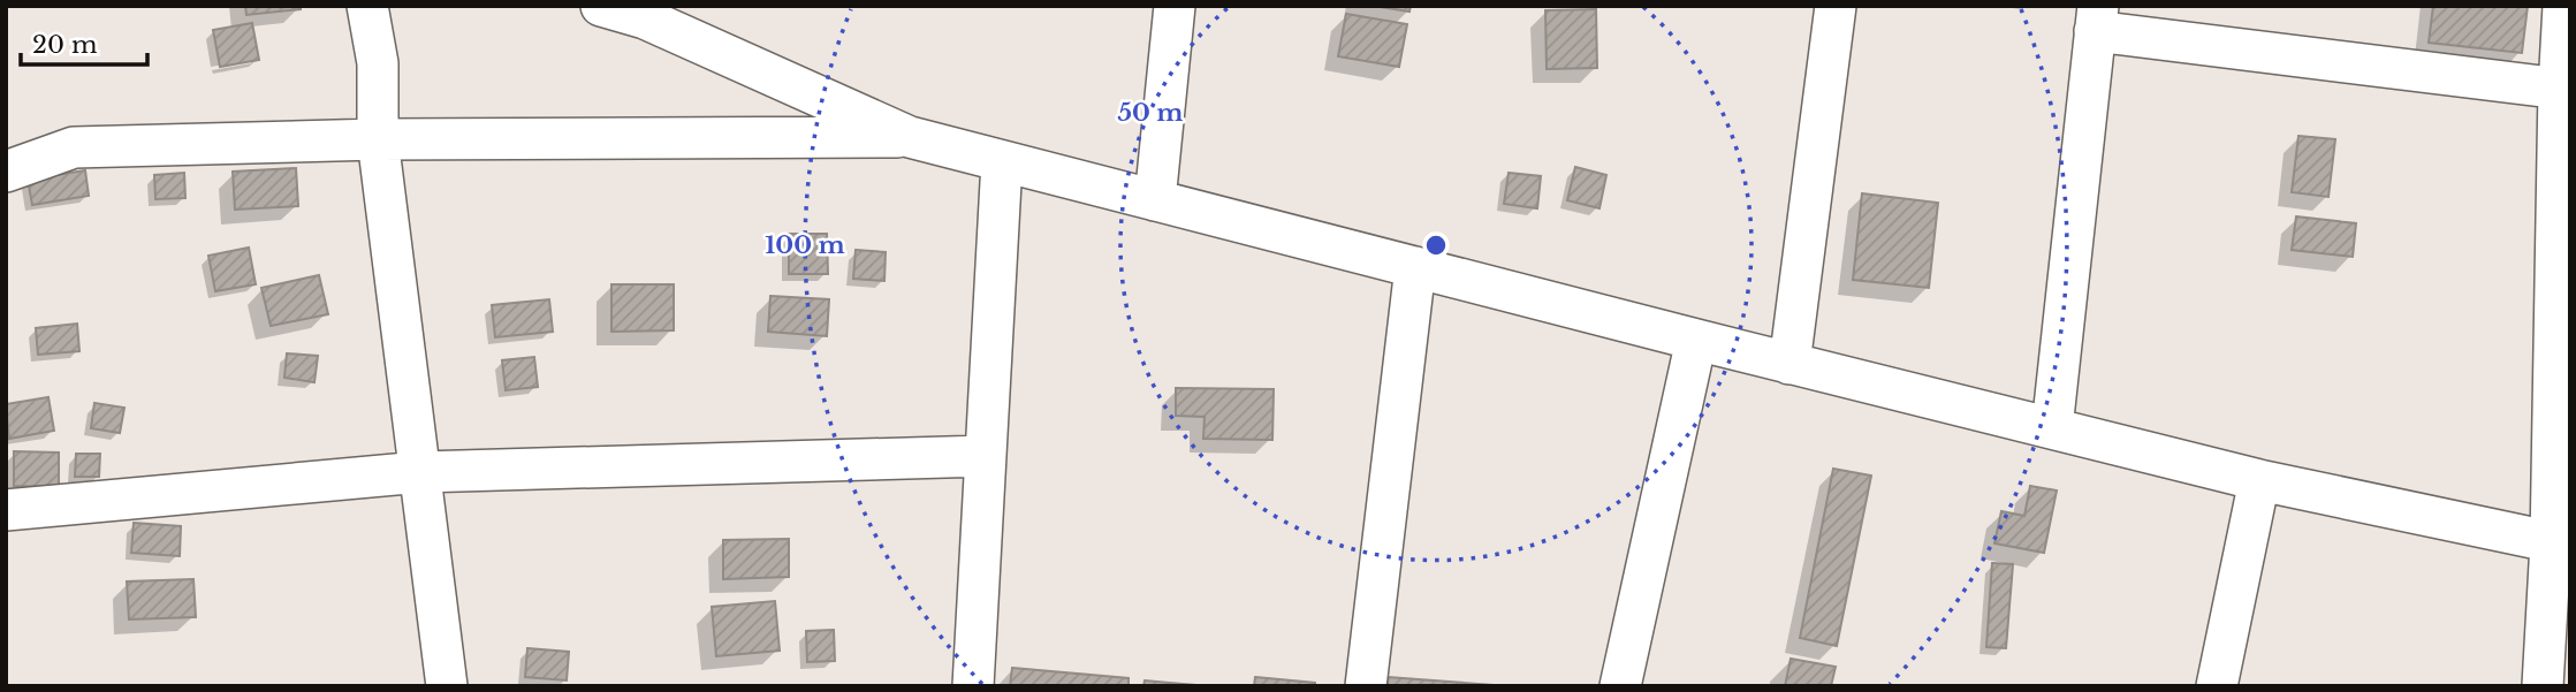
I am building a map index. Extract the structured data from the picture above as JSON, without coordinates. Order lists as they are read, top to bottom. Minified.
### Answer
{"scale_bar":"20 m","rings":["50 m","100 m"]}
